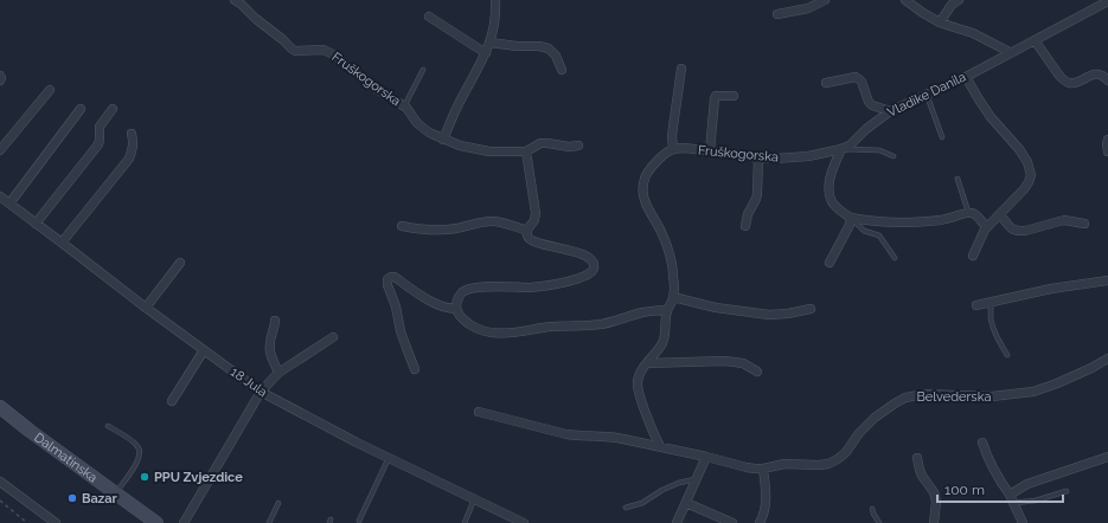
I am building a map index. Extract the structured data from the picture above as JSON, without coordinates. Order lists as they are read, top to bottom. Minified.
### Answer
{"streets":{"street":["Fruškogorska","Vladike Danila","18 Jula","Belvederska","Dalmatinska"]},"crossings":[["Fruškogorska","Vladike Danila"]],"places":["PPU Zvjezdice","Bazar"],"scale_bar":"100 m"}
